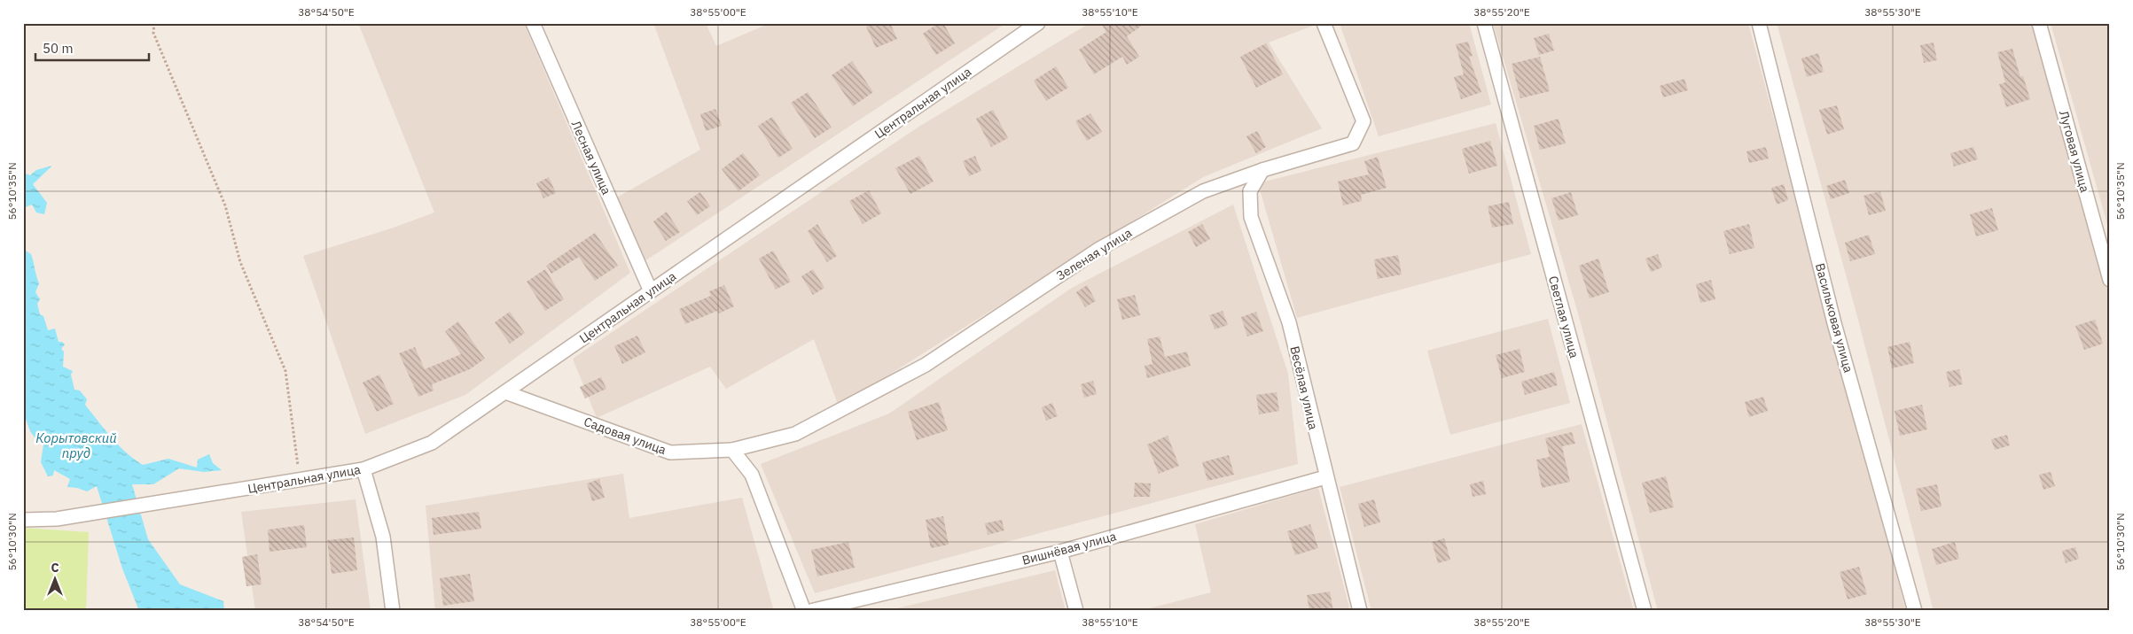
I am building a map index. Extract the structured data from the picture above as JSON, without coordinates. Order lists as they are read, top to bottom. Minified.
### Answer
{"streets":{"street":["Центральная улица","Луговая улица","Лесная улица","Зеленая улица","Светлая улица","Васильковая улица","Весёлая улица","Садовая улица","Вишнёвая улица"]},"crossings":[["Центральная улица","Лесная улица"],["Центральная улица","Садовая улица"],["Зеленая улица","Весёлая улица"],["Зеленая улица","Садовая улица"],["Весёлая улица","Вишнёвая улица"]],"water":["Корытовский пруд"],"scale_bar":"50 m","north":"top","coordinates":["38°54'50\"E","38°55'00\"E","38°55'10\"E","38°55'20\"E","38°55'30\"E","56°10'35\"N","56°10'30\"N"]}
